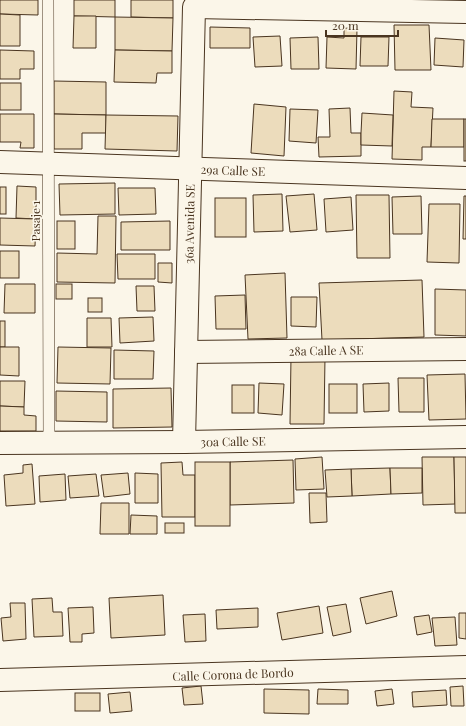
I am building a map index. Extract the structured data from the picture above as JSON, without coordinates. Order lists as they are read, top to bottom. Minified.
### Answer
{"streets":{"street":["29a Calle SE","36a Avenida SE","28a Calle A SE","30a Calle SE","Calle Corona de Bordo"],"lane":["Pasaje 1"]},"crossings":[["29a Calle SE","Pasaje 1"],["29a Calle SE","36a Avenida SE"],["Pasaje 1","30a Calle SE"],["36a Avenida SE","28a Calle A SE"],["36a Avenida SE","30a Calle SE"]],"scale_bar":"20 m"}
